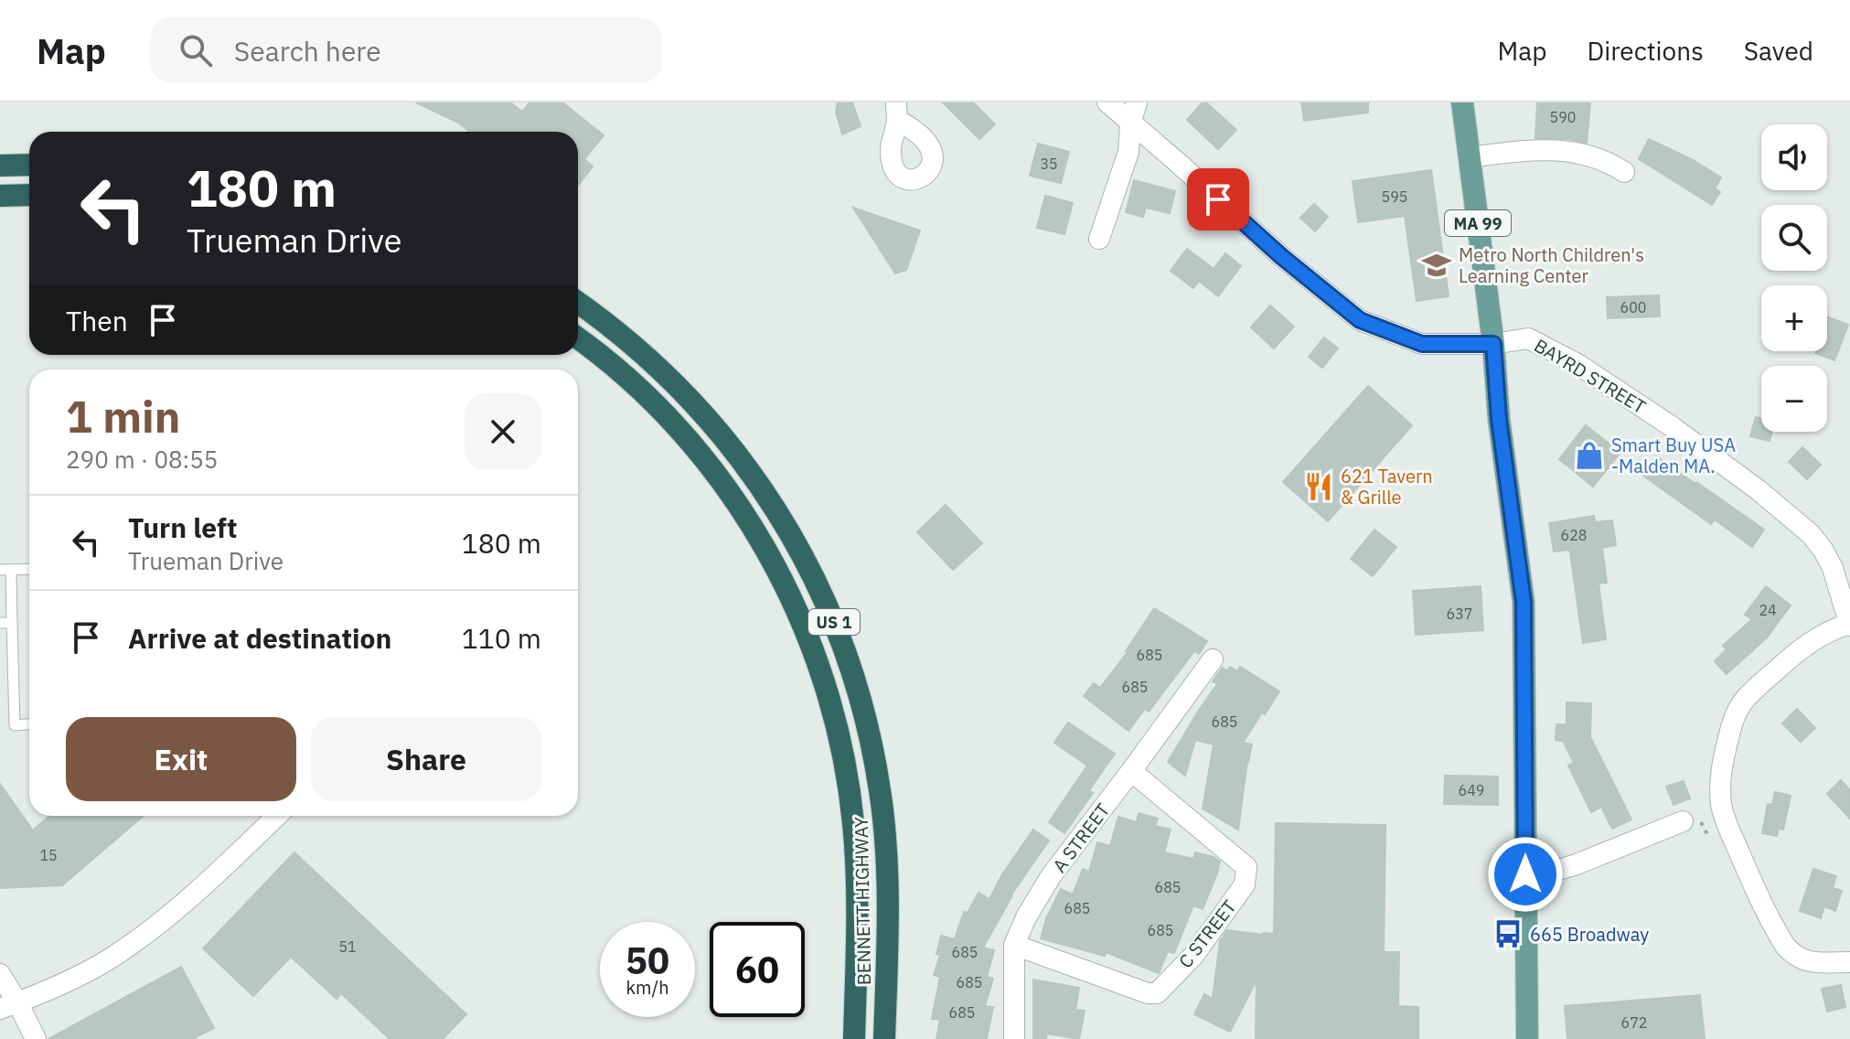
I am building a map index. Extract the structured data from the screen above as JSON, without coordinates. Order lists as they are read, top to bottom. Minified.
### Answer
{"streets":{"highway":["US 1","BENNETT HIGHWAY"],"main road":["MA 99"],"street":["BAYRD STREET","A STREET","C STREET"]},"crossings":[["MA 99","BAYRD STREET"],["A STREET","C STREET"]],"places":{"school or university":["Metro North Children's Learning Center"],"shop":["Smart Buy USA -Malden MA."],"restaurant":["621 Tavern & Grille"],"bus stop":["665 Broadway"]},"house_numbers":["590","35","595","600","628","24","637","685","685","685","649","15","685","685","685","51","685","685","685","672"],"page":{"header":"Map","search":"Search here","nav":["Map","Directions","Saved"],"map_buttons":["+","−"],"turn":["180 m","Trueman Drive"],"then":"Then","heading":["1 min","290 m · 08:55"],"list":[{"name":"Turn left","note":"Trueman Drive","value":"180 m"},{"name":"Arrive at destination","value":"110 m"}],"buttons":["Exit","Share"],"speed":"50 km/h","limit":"60"}}
